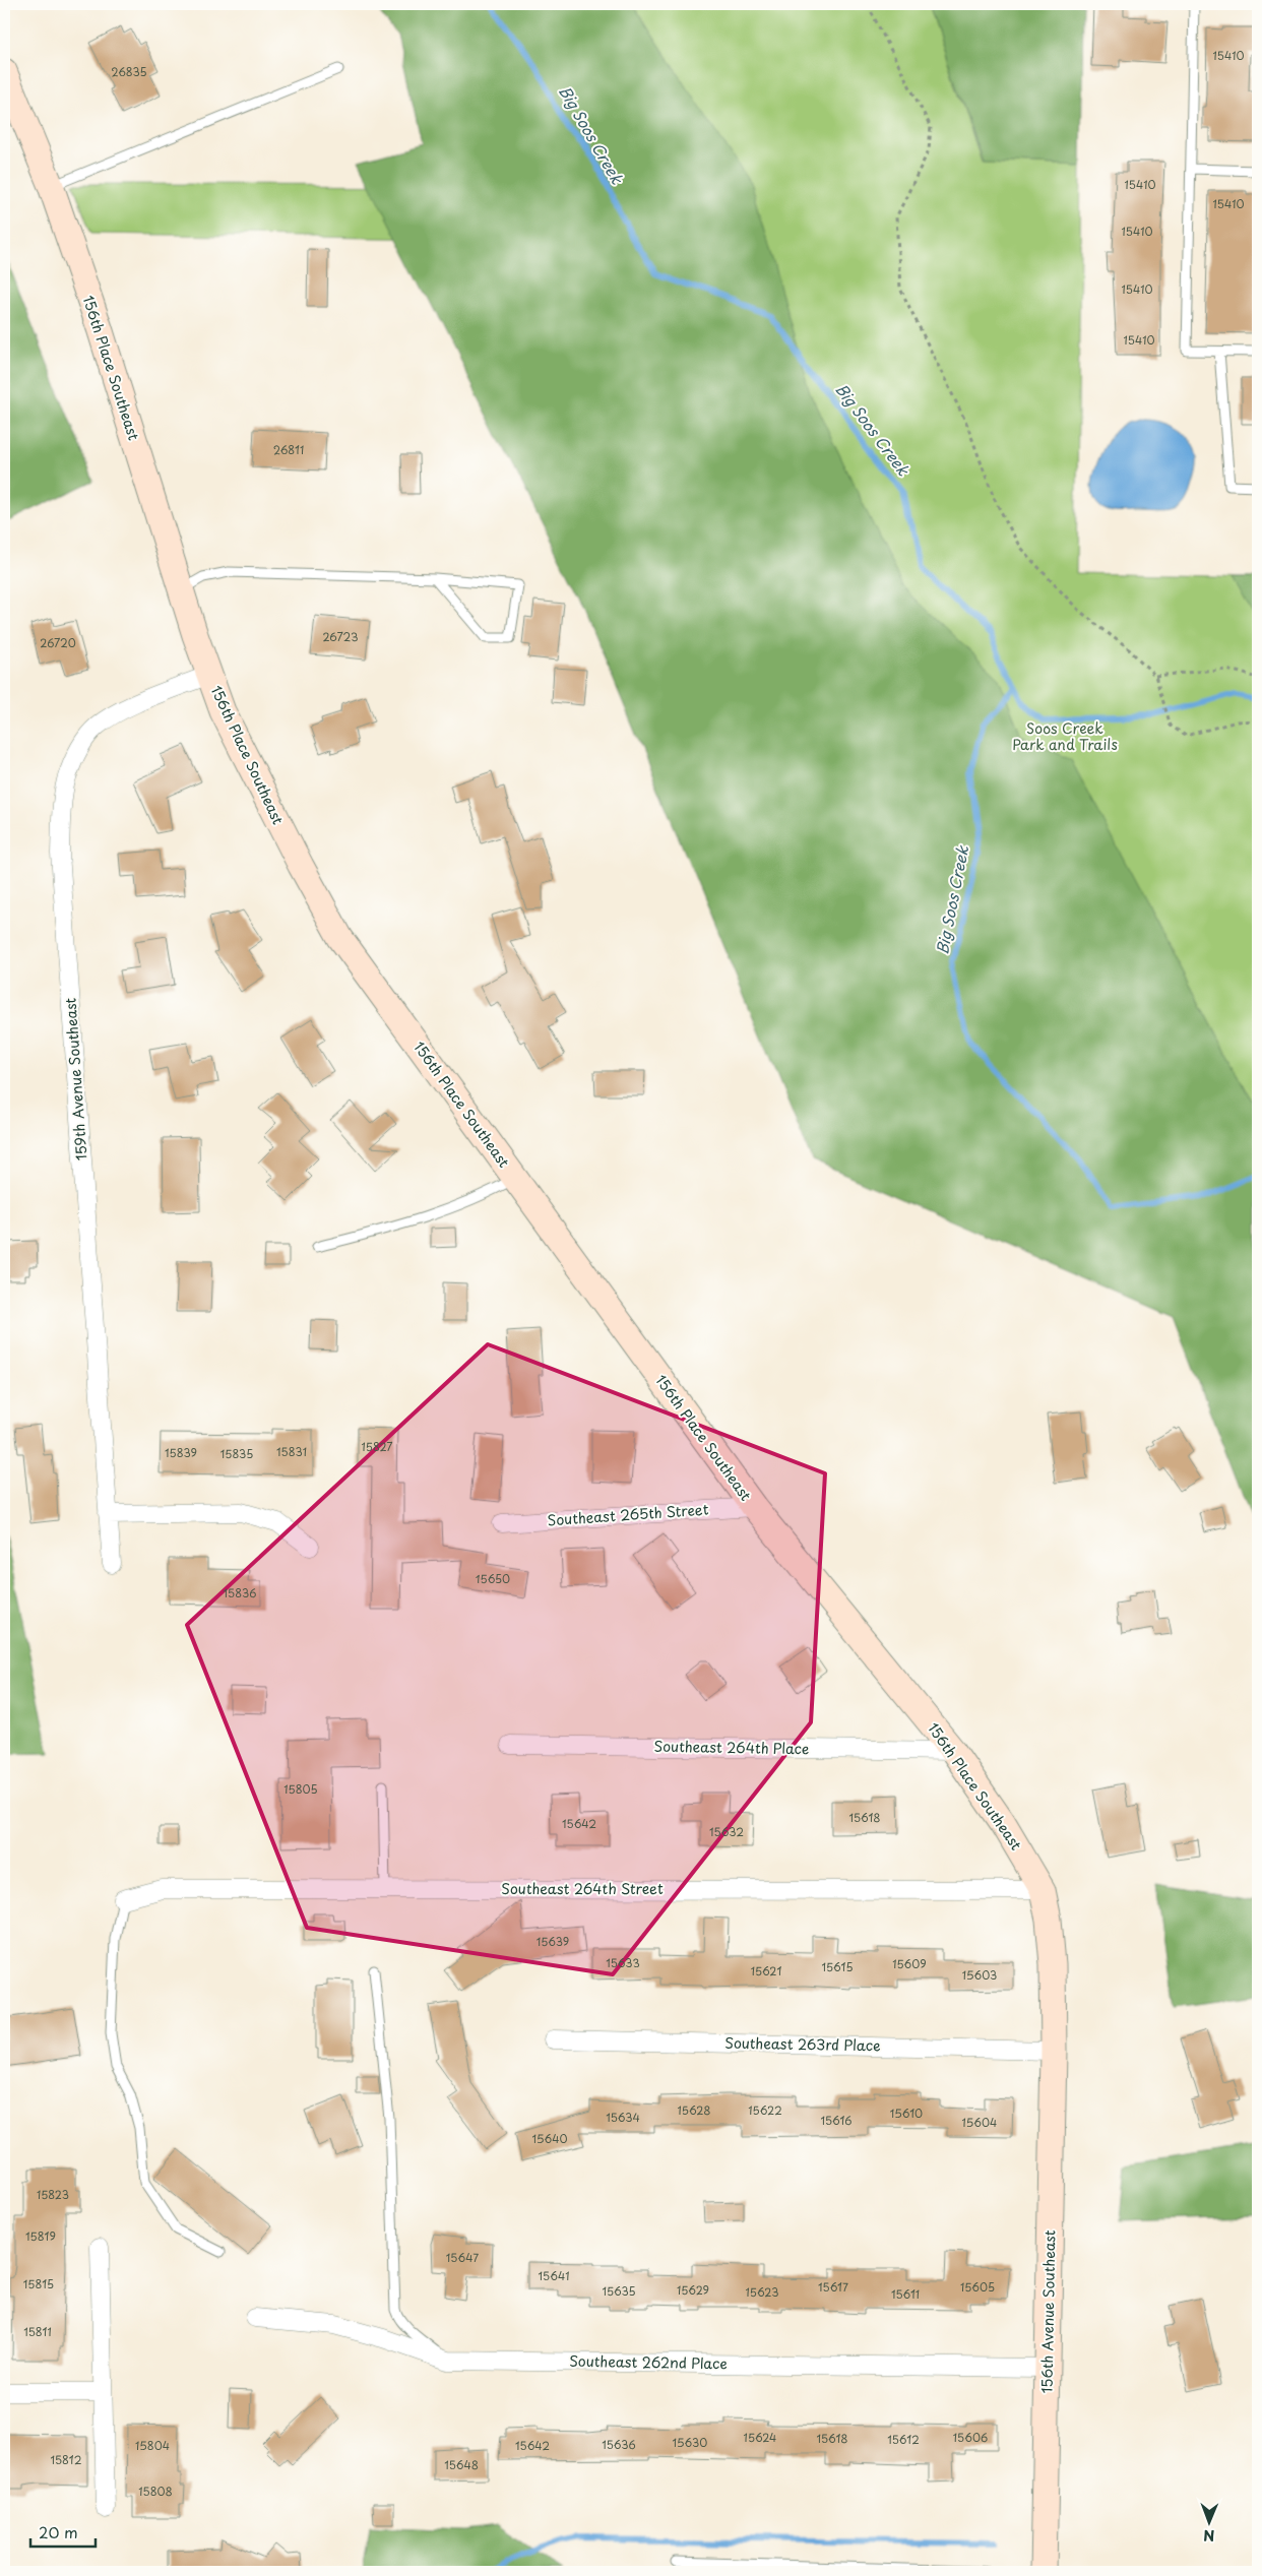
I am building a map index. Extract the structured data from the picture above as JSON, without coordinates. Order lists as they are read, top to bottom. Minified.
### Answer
{"streets":{"street":["156th Place Southeast","159th Avenue Southeast","Southeast 265th Street","Southeast 264th Place","Southeast 264th Street","Southeast 263rd Place","156th Avenue Southeast","Southeast 262nd Place"]},"crossings":[["156th Place Southeast","159th Avenue Southeast"],["156th Place Southeast","Southeast 265th Street"],["156th Place Southeast","Southeast 264th Place"],["156th Place Southeast","Southeast 264th Street"],["156th Place Southeast","Southeast 263rd Place"],["156th Place Southeast","156th Avenue Southeast"],["Southeast 263rd Place","156th Avenue Southeast"],["156th Avenue Southeast","Southeast 262nd Place"]],"water":["Big Soos Creek"],"parks":["Soos Creek Park and Trails"],"house_numbers":["15410","26835","15410","15410","15410","15410","15410","26811","26723","26720","15827","15831","15839","15835","15650","15836","15805","15618","15642","15632","15639","15633","15609","15615","15621","15603","15628","15622","15610","15634","15616","15604","15640","15823","15819","15647","15641","15815","15617","15605","15629","15635","15623","15611","15811","15624","15606","15618","15612","15630","15636","15804","15642","15812","15648","15808"],"scale_bar":"20 m","north":"bottom"}
